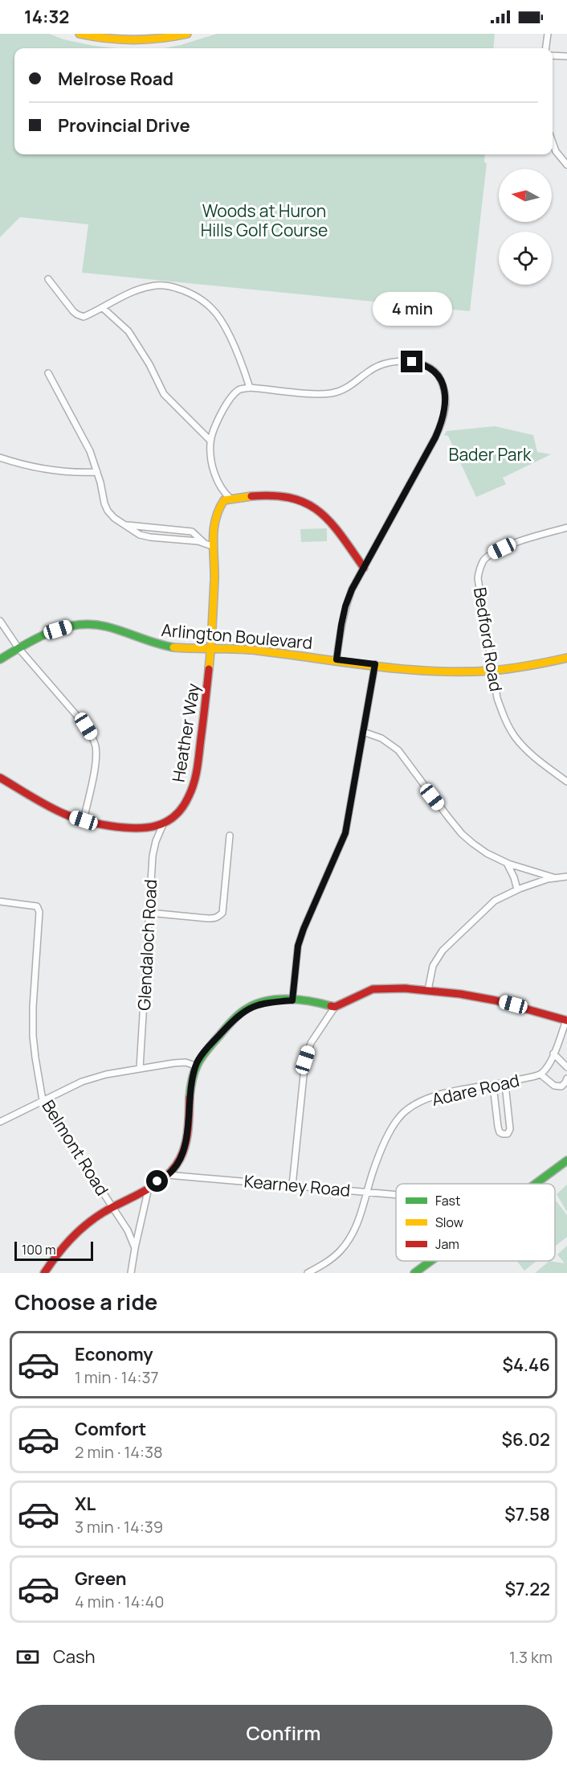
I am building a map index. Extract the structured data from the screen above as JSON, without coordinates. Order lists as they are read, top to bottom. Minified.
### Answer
{"streets":{"street":["Arlington Boulevard","Bedford Road","Heather Way","Glendaloch Road","Adare Road","Belmont Road","Kearney Road"]},"crossings":[["Arlington Boulevard","Bedford Road"],["Arlington Boulevard","Heather Way"],["Heather Way","Glendaloch Road"],["Adare Road","Kearney Road"]],"parks":["Woods at Huron Hills Golf Course","Bader Park"],"legend":["Fast","Slow","Jam"],"scale_bar":"100 m","north":"left","page":{"status":"14:32","banner":["Melrose Road","Provincial Drive"],"bubble":"4 min","scale":"100 m","heading":"Choose a ride","list":[{"name":"Economy","note":"1 min · 14:37","value":"$4.46"},{"name":"Comfort","note":"2 min · 14:38","value":"$6.02"},{"name":"XL","note":"3 min · 14:39","value":"$7.58"},{"name":"Green","note":"4 min · 14:40","value":"$7.22"}],"pay":["Cash","1.3 km"],"buttons":"Confirm"}}
